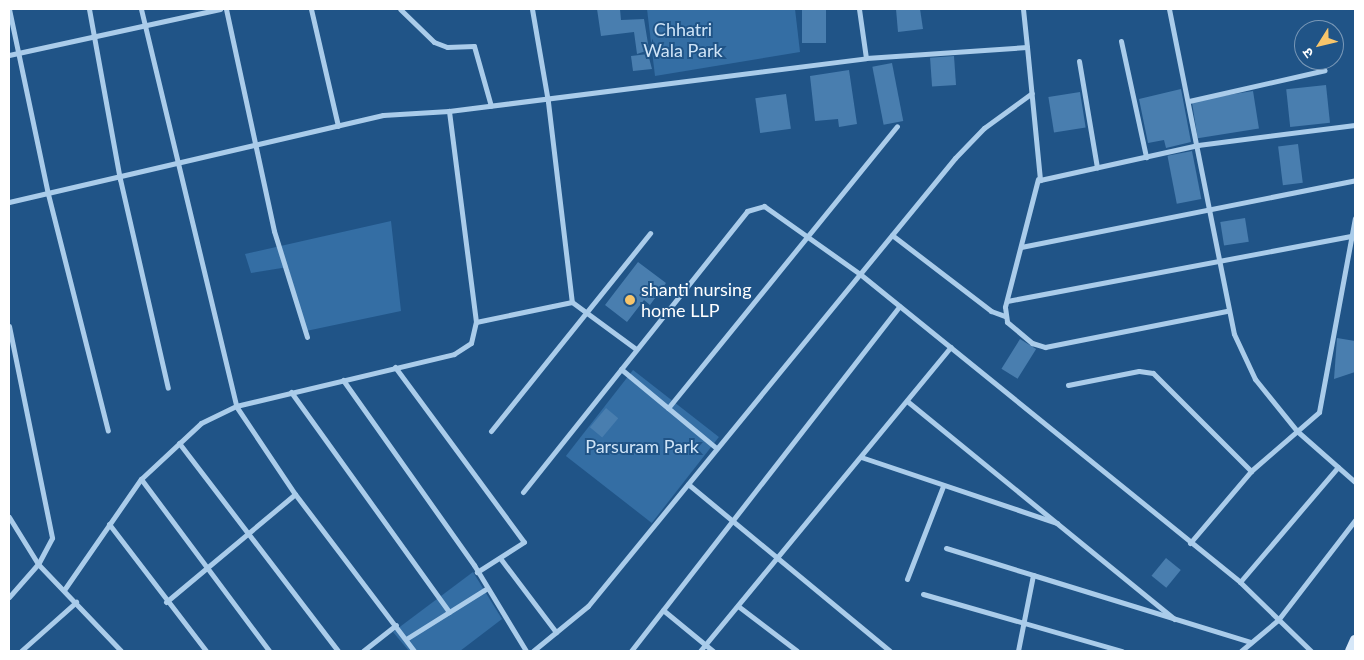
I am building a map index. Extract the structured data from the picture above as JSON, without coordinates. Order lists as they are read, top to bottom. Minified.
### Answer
{"parks":["Chhatri Wala Park","Parsuram Park"],"places":["shanti nursing home LLP"],"north":"bottom left"}
